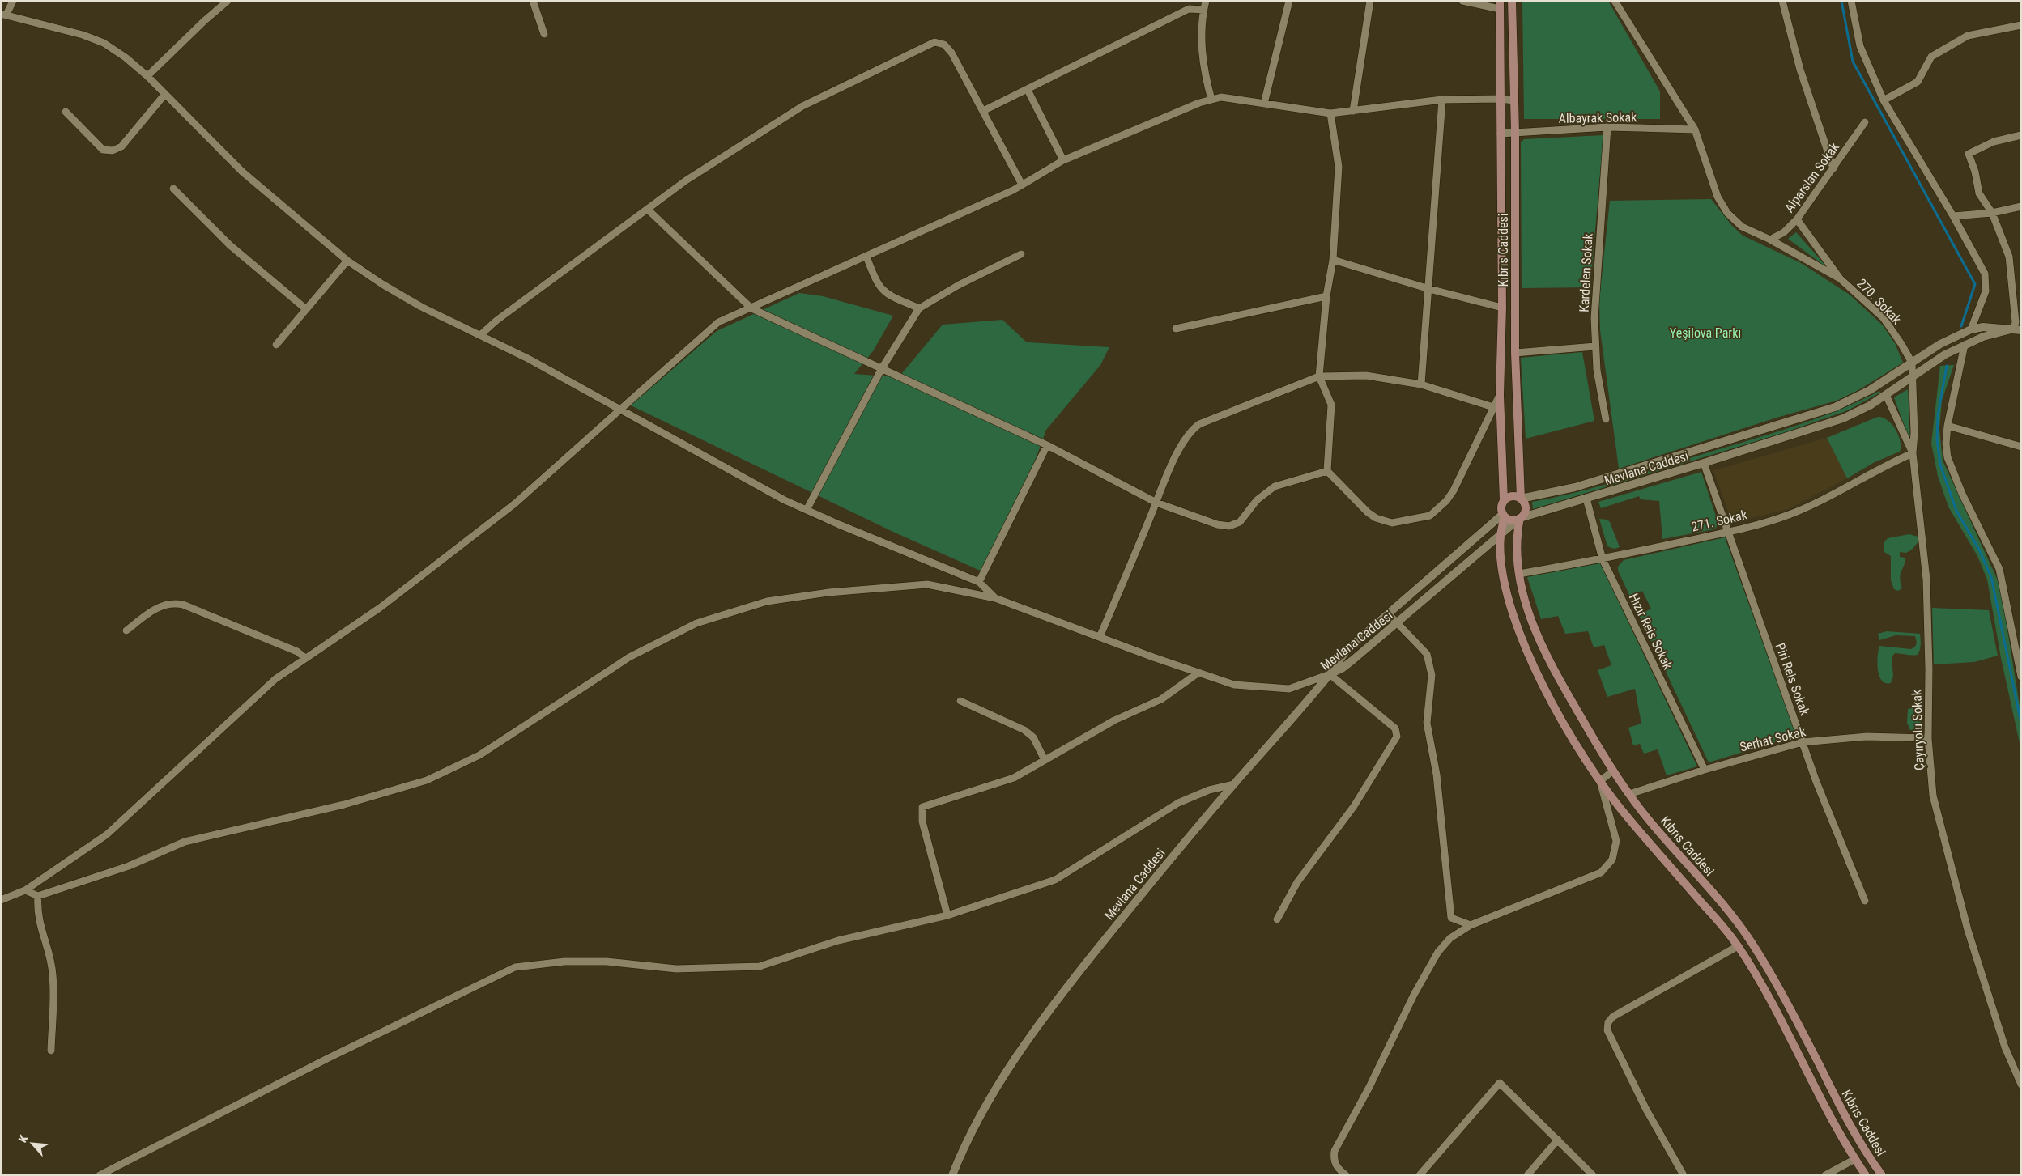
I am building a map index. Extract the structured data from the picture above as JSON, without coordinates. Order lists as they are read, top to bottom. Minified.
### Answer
{"streets":{"main road":["Kıbrıs Caddesi"],"street":["Albayrak Sokak","Alparslan Sokak","Kardelen Sokak","270. Sokak","Mevlana Caddesi","271. Sokak","Hızır Reis Sokak","Piri Reis Sokak","Çayıryolu Sokak","Serhat Sokak"]},"crossings":[["Albayrak Sokak","Kıbrıs Caddesi"],["Albayrak Sokak","Kardelen Sokak"],["Kıbrıs Caddesi","Mevlana Caddesi"],["Kıbrıs Caddesi","271. Sokak"],["Kıbrıs Caddesi","Serhat Sokak"],["270. Sokak","Çayıryolu Sokak"],["Mevlana Caddesi","Hızır Reis Sokak"],["Mevlana Caddesi","Piri Reis Sokak"],["Mevlana Caddesi","Çayıryolu Sokak"],["271. Sokak","Hızır Reis Sokak"],["271. Sokak","Piri Reis Sokak"],["271. Sokak","Çayıryolu Sokak"],["Hızır Reis Sokak","Serhat Sokak"],["Piri Reis Sokak","Serhat Sokak"],["Çayıryolu Sokak","Serhat Sokak"]],"parks":["Yeşilova Parkı"],"north":"top left"}
